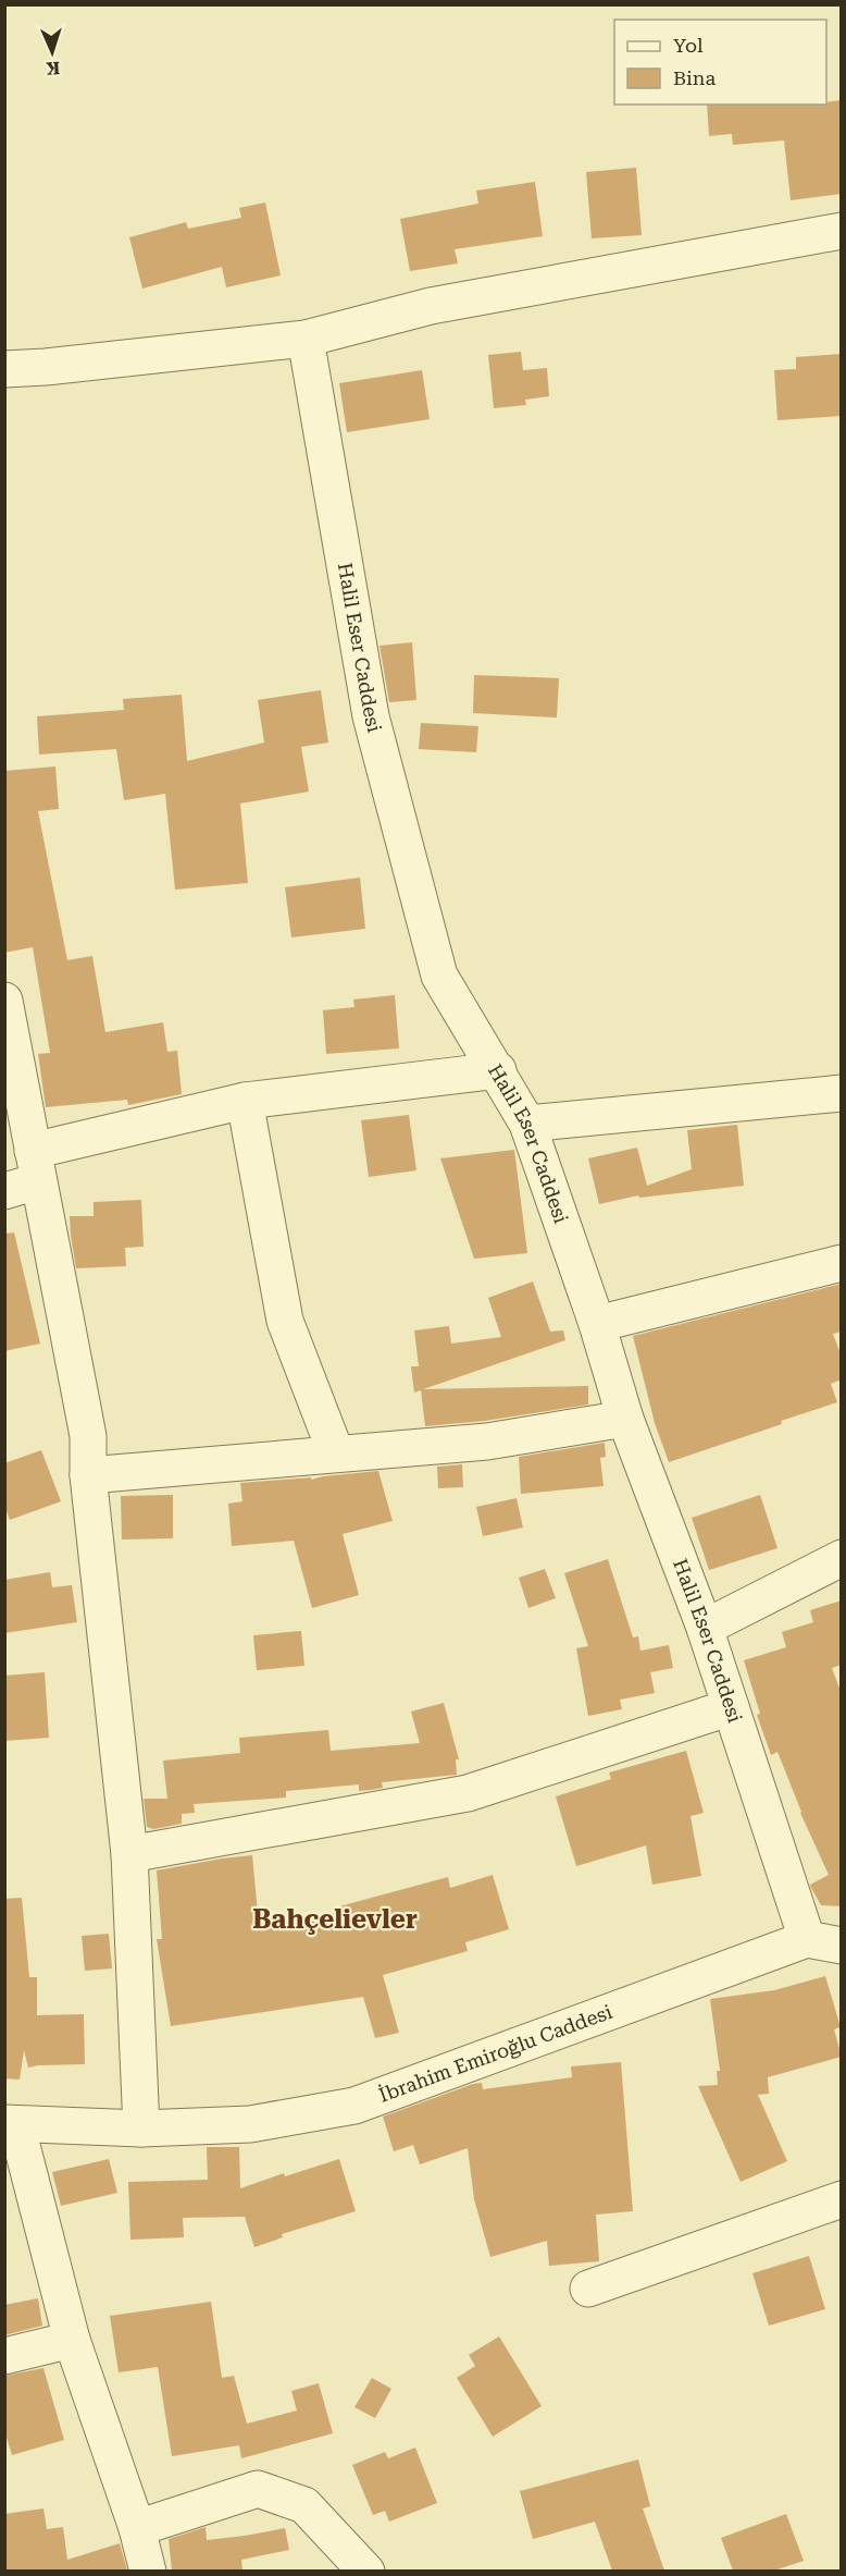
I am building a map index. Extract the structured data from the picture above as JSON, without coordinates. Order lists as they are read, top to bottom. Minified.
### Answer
{"streets":{"street":["Halil Eser Caddesi","İbrahim Emiroğlu Caddesi"]},"crossings":[["Halil Eser Caddesi","İbrahim Emiroğlu Caddesi"]],"districts":["Bahçelievler"],"legend":["Yol","Bina"],"north":"bottom"}
